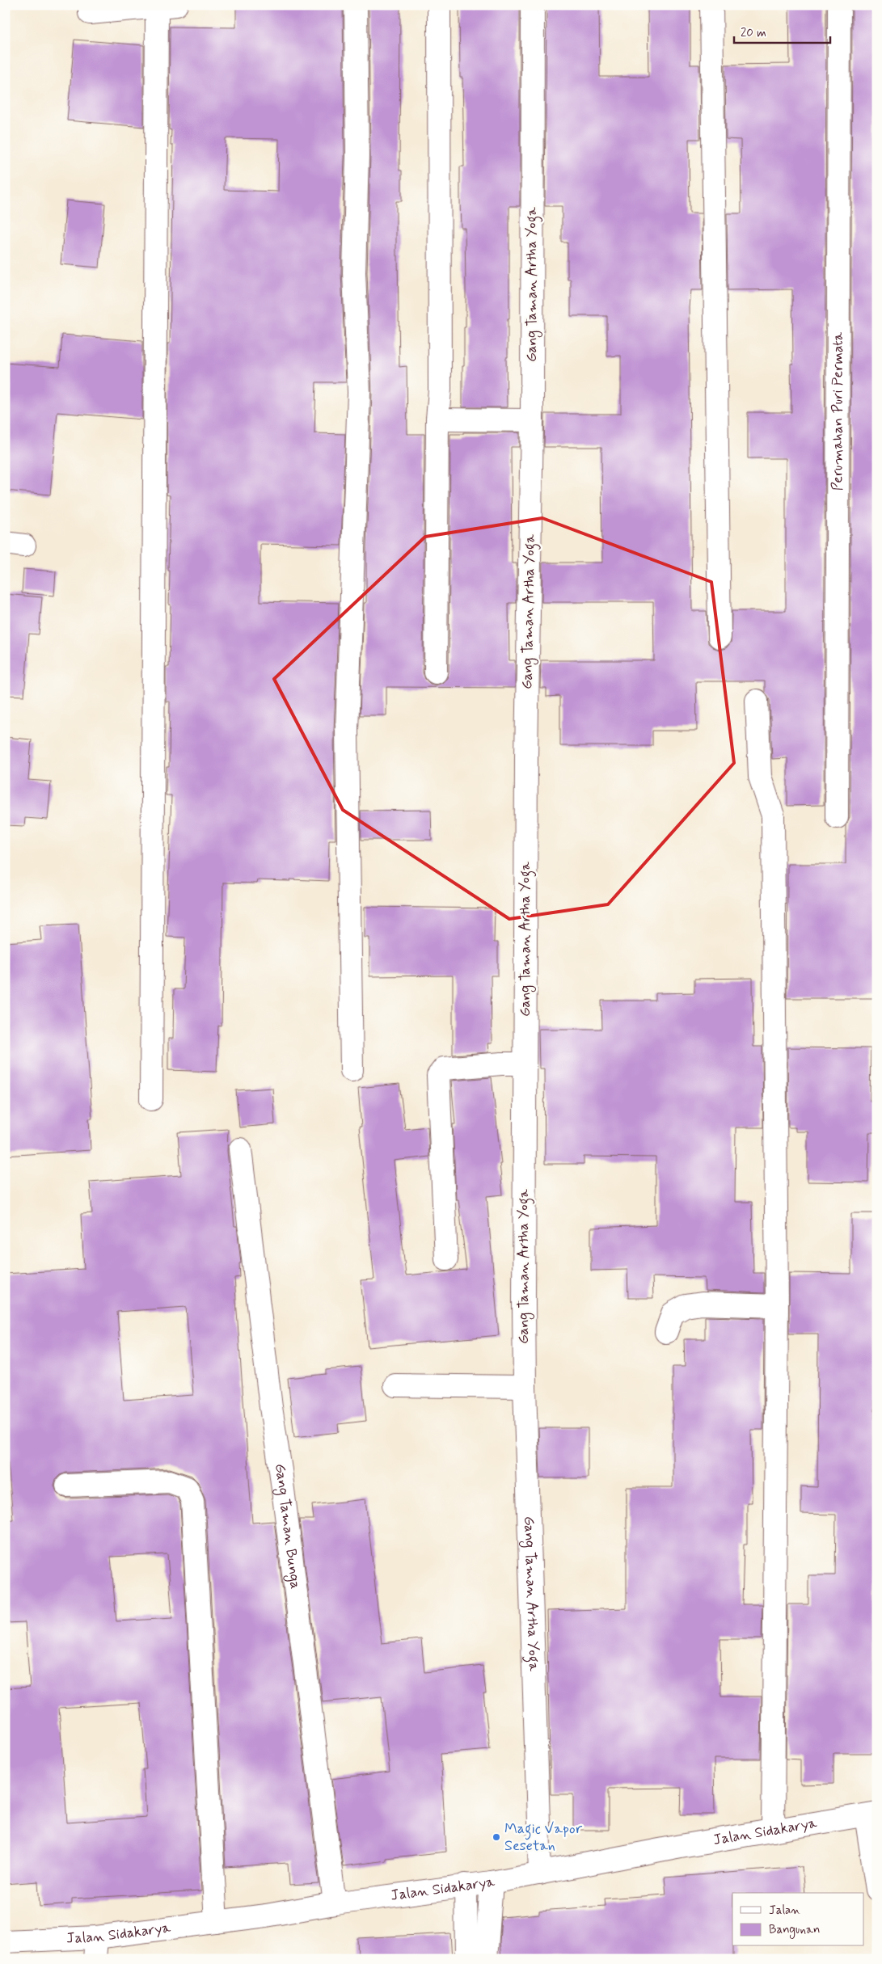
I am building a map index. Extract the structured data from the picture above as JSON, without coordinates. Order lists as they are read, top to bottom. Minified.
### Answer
{"streets":{"street":["Gang Taman Artha Yoga","Perumahan Puri Permata","Gang Taman Bunga","Jalan Sidakarya"]},"crossings":[["Gang Taman Artha Yoga","Jalan Sidakarya"],["Gang Taman Bunga","Jalan Sidakarya"]],"places":["Magic Vapor Sesetan"],"legend":["Jalan","Bangunan"],"scale_bar":"20 m"}
